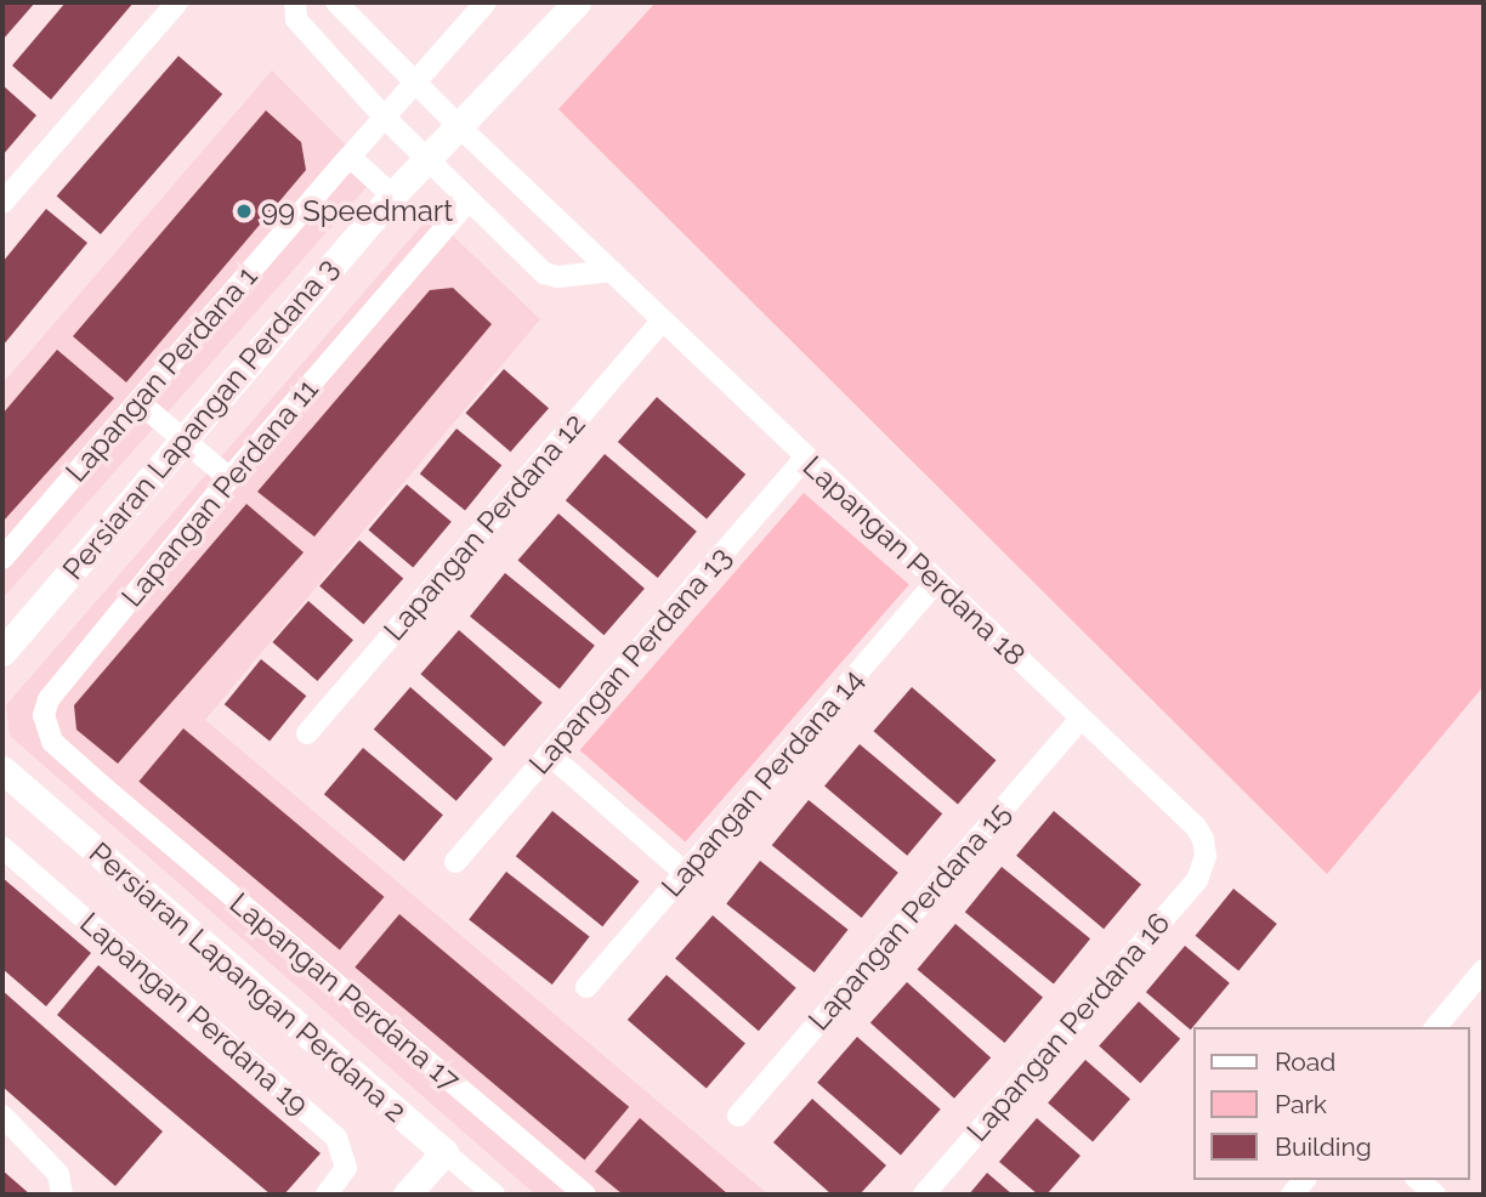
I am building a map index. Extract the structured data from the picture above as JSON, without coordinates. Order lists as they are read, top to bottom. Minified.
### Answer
{"streets":{"street":["Lapangan Perdana 1","Persiaran Lapangan Perdana 3","Lapangan Perdana 11","Lapangan Perdana 12","Lapangan Perdana 18","Lapangan Perdana 13","Lapangan Perdana 14","Lapangan Perdana 15","Persiaran Lapangan Perdana 2","Lapangan Perdana 17","Lapangan Perdana 19","Lapangan Perdana 16"]},"crossings":[["Lapangan Perdana 1","Lapangan Perdana 18"],["Persiaran Lapangan Perdana 3","Lapangan Perdana 18"],["Lapangan Perdana 11","Lapangan Perdana 17"],["Lapangan Perdana 12","Lapangan Perdana 18"],["Lapangan Perdana 18","Lapangan Perdana 13"],["Lapangan Perdana 18","Lapangan Perdana 14"],["Lapangan Perdana 18","Lapangan Perdana 15"],["Lapangan Perdana 18","Lapangan Perdana 16"]],"places":["99 Speedmart"],"legend":["Road","Park","Building"]}
